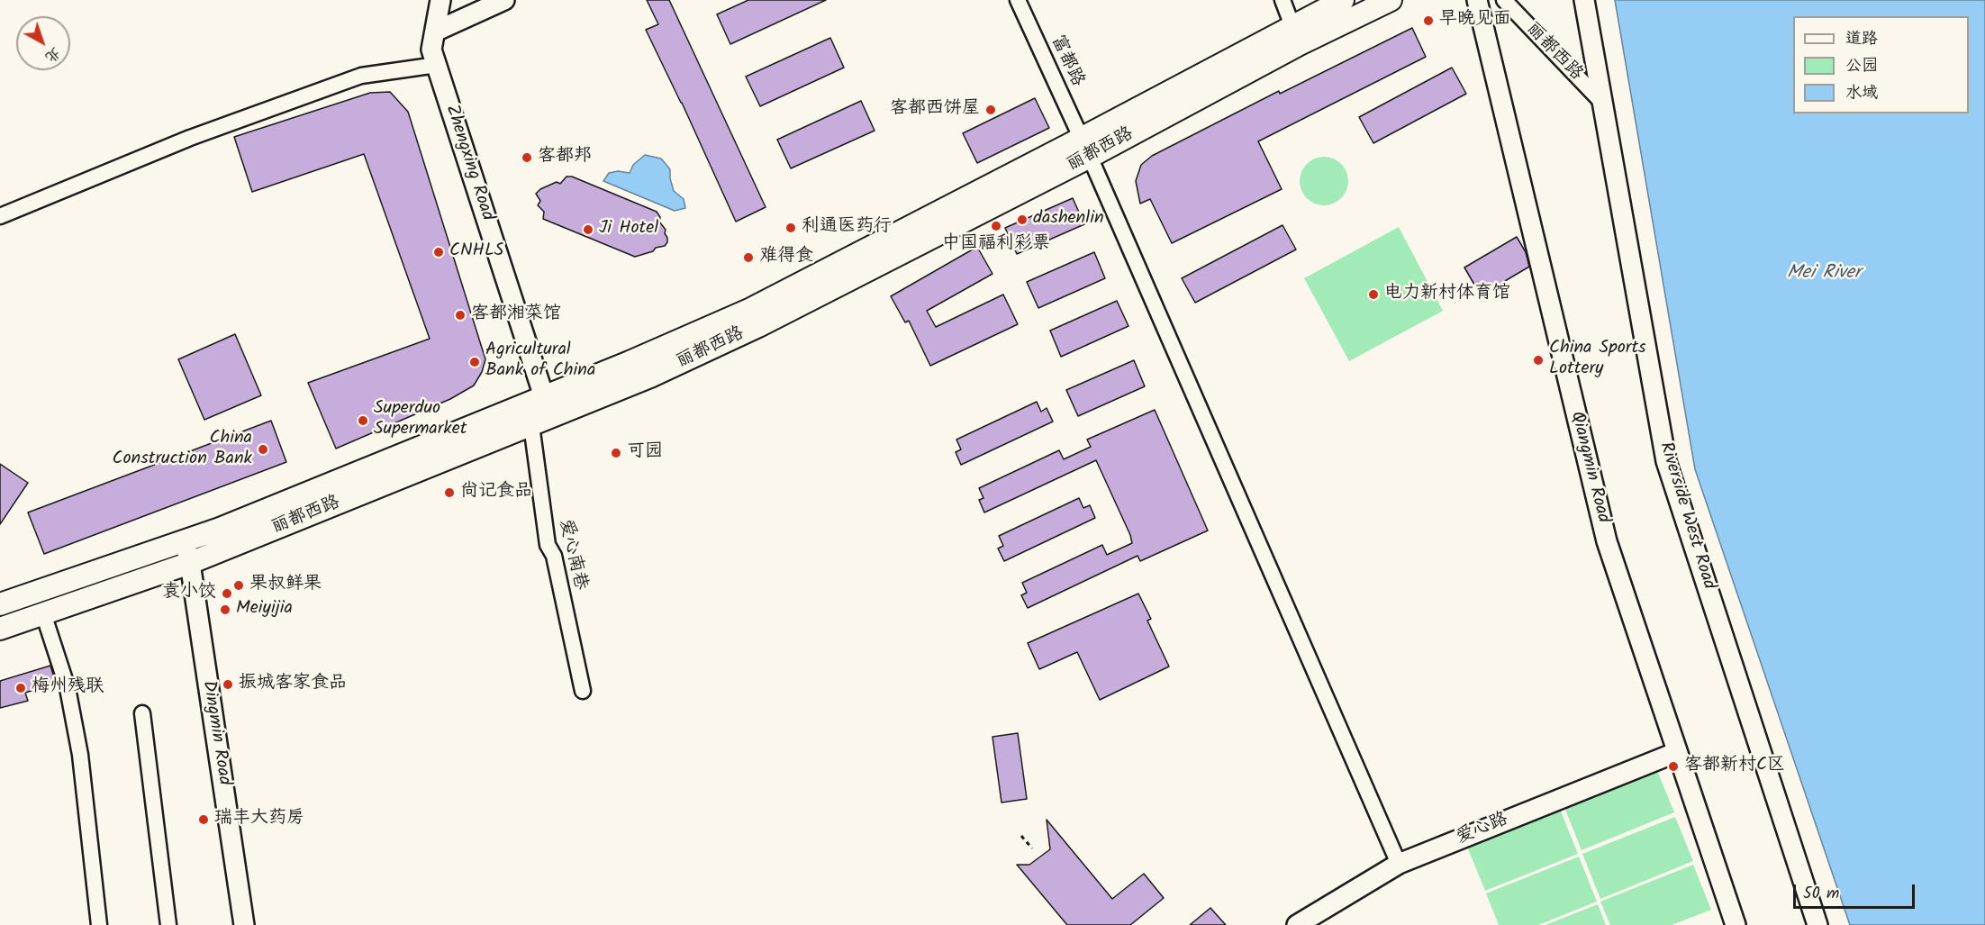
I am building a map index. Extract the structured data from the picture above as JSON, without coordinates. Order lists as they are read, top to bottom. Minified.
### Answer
{"streets":{"main road":["丽都西路"],"street":["富都路","Zhengxing Road","Qiangmin Road","Riverside West Road","爱心南巷","Dingmin Road","爱心路"]},"crossings":[["丽都西路","富都路"],["丽都西路","Zhengxing Road"],["丽都西路","Riverside West Road"],["丽都西路","爱心南巷"],["丽都西路","Dingmin Road"],["富都路","爱心路"],["Zhengxing Road","爱心南巷"],["Qiangmin Road","爱心路"]],"water":["Mei River"],"places":["早晚见面","客都西饼屋","客都邦","dashenlin","中国福利彩票","利通医药行","Ji Hotel","CNHLS","难得食","电力新村体育馆","客都湘菜馆","China Sports Lottery","Agricultural Bank of China","Superduo Supermarket","China Construction Bank","可园","尚记食品","果叔鲜果","袁小饺","Meiyijia","振城客家食品","梅州残联","客都新村C区","瑞丰大药房"],"legend":["道路","公园","水域"],"scale_bar":"50 m","north":"bottom right"}
